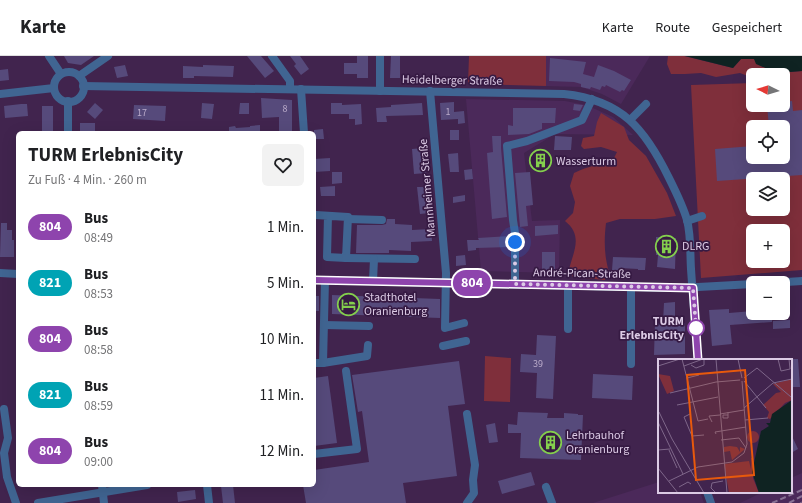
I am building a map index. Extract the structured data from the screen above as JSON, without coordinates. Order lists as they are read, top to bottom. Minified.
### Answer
{"streets":{"street":["Heidelberger Straße","Mannheimer Straße","André-Pican-Straße"]},"crossings":[["Heidelberger Straße","Mannheimer Straße"],["Heidelberger Straße","André-Pican-Straße"],["Mannheimer Straße","André-Pican-Straße"]],"places":{"building":["Wasserturm","DLRG","Lehrbauhof Oranienburg"],"hotel":["Stadthotel Oranienburg"],"other":["TURM ErlebnisCity"]},"lines":["bus line 804"],"house_numbers":["8","1","17","39"],"north":"left","page":{"header":"Karte","nav":["Karte","Route","Gespeichert"],"on_map":"804","map_buttons":["+","−"],"heading":["TURM ErlebnisCity","Zu Fuß · 4 Min. · 260 m"],"list":[{"mark":"804","name":"Bus","note":"08:49","value":"1 Min."},{"mark":"821","name":"Bus","note":"08:53","value":"5 Min."},{"mark":"804","name":"Bus","note":"08:58","value":"10 Min."},{"mark":"821","name":"Bus","note":"08:59","value":"11 Min."},{"mark":"804","name":"Bus","note":"09:00","value":"12 Min."}]}}
